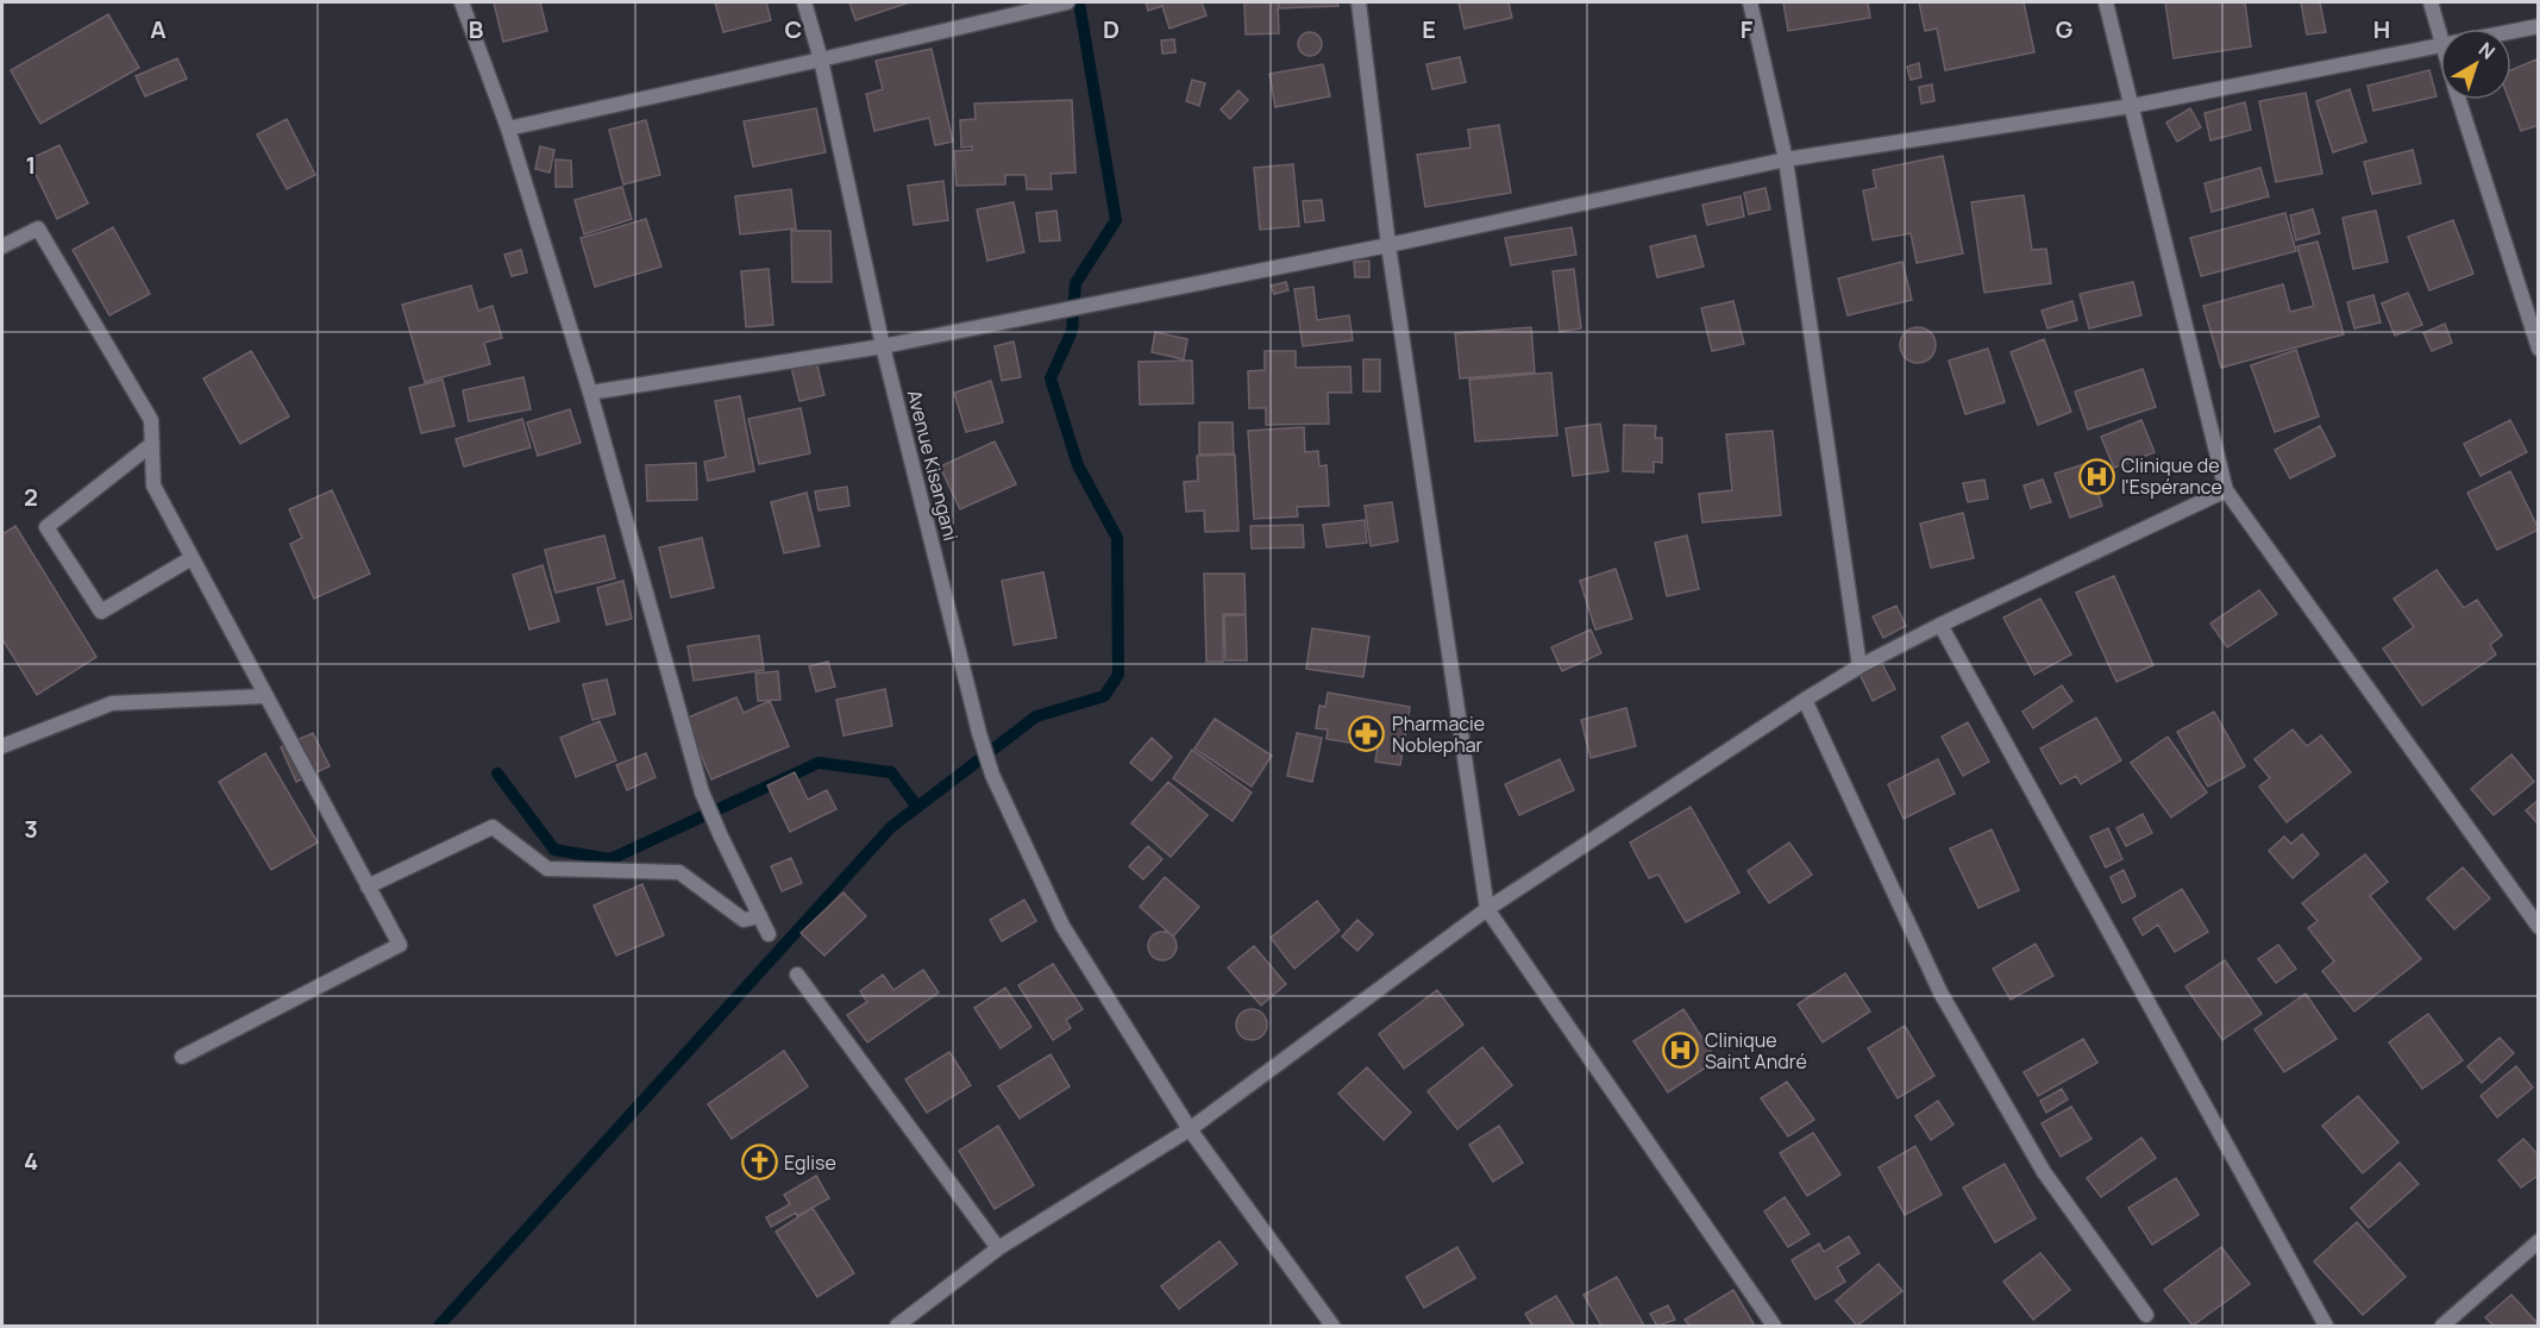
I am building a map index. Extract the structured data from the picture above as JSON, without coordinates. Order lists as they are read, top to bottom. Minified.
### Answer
{"streets":{"street":["Avenue Kisangani"]},"places":{"hospital":["Clinique de l'Espérance","Clinique Saint André"],"pharmacy":["Pharmacie Noblephar"],"church":["Eglise"]},"north":"top right","grid":{"columns":["A","B","C","D","E","F","G","H"],"rows":["1","2","3","4"]}}
